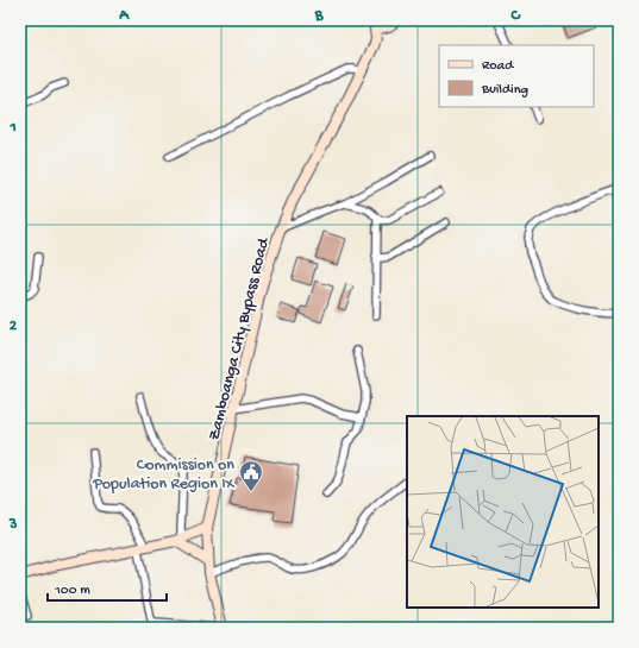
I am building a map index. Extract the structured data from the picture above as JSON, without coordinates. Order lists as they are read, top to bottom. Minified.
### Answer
{"streets":{"main road":["Zamboanga City Bypass Road"]},"places":{"public building":["Commission on Population Region IX"]},"legend":["Road","Building"],"scale_bar":"100 m","grid":{"columns":["A","B","C"],"rows":["1","2","3"]}}
